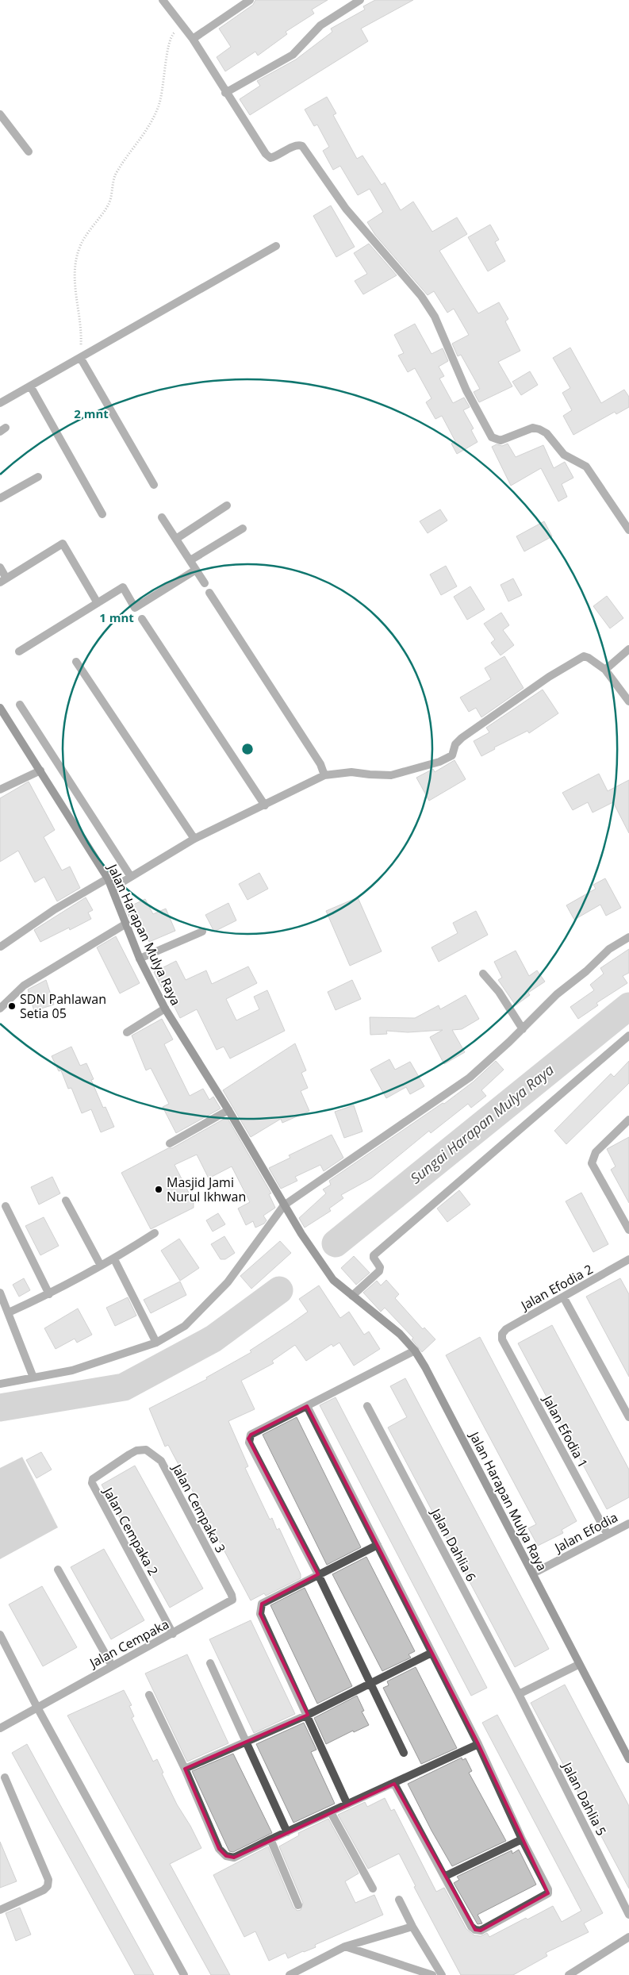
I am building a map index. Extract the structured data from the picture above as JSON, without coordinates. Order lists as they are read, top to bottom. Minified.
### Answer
{"streets":{"street":["Jalan Harapan Mulya Raya","Jalan Efodia 2","Jalan Efodia 1","Jalan Cempaka 3","Jalan Cempaka 2","Jalan Efodia","Jalan Dahlia 6","Jalan Cempaka","Jalan Dahlia 5"]},"crossings":[["Jalan Harapan Mulya Raya","Jalan Efodia"],["Jalan Efodia 2","Jalan Efodia 1"],["Jalan Efodia 1","Jalan Efodia"],["Jalan Cempaka 3","Jalan Cempaka 2"],["Jalan Cempaka 3","Jalan Cempaka"],["Jalan Cempaka 2","Jalan Cempaka"],["Jalan Dahlia 6","Jalan Dahlia 5"]],"water":["Sungai Harapan Mulya Raya"],"places":["SDN Pahlawan Setia 05","Masjid Jami Nurul Ikhwan"],"rings":["2 mnt","1 mnt"]}
